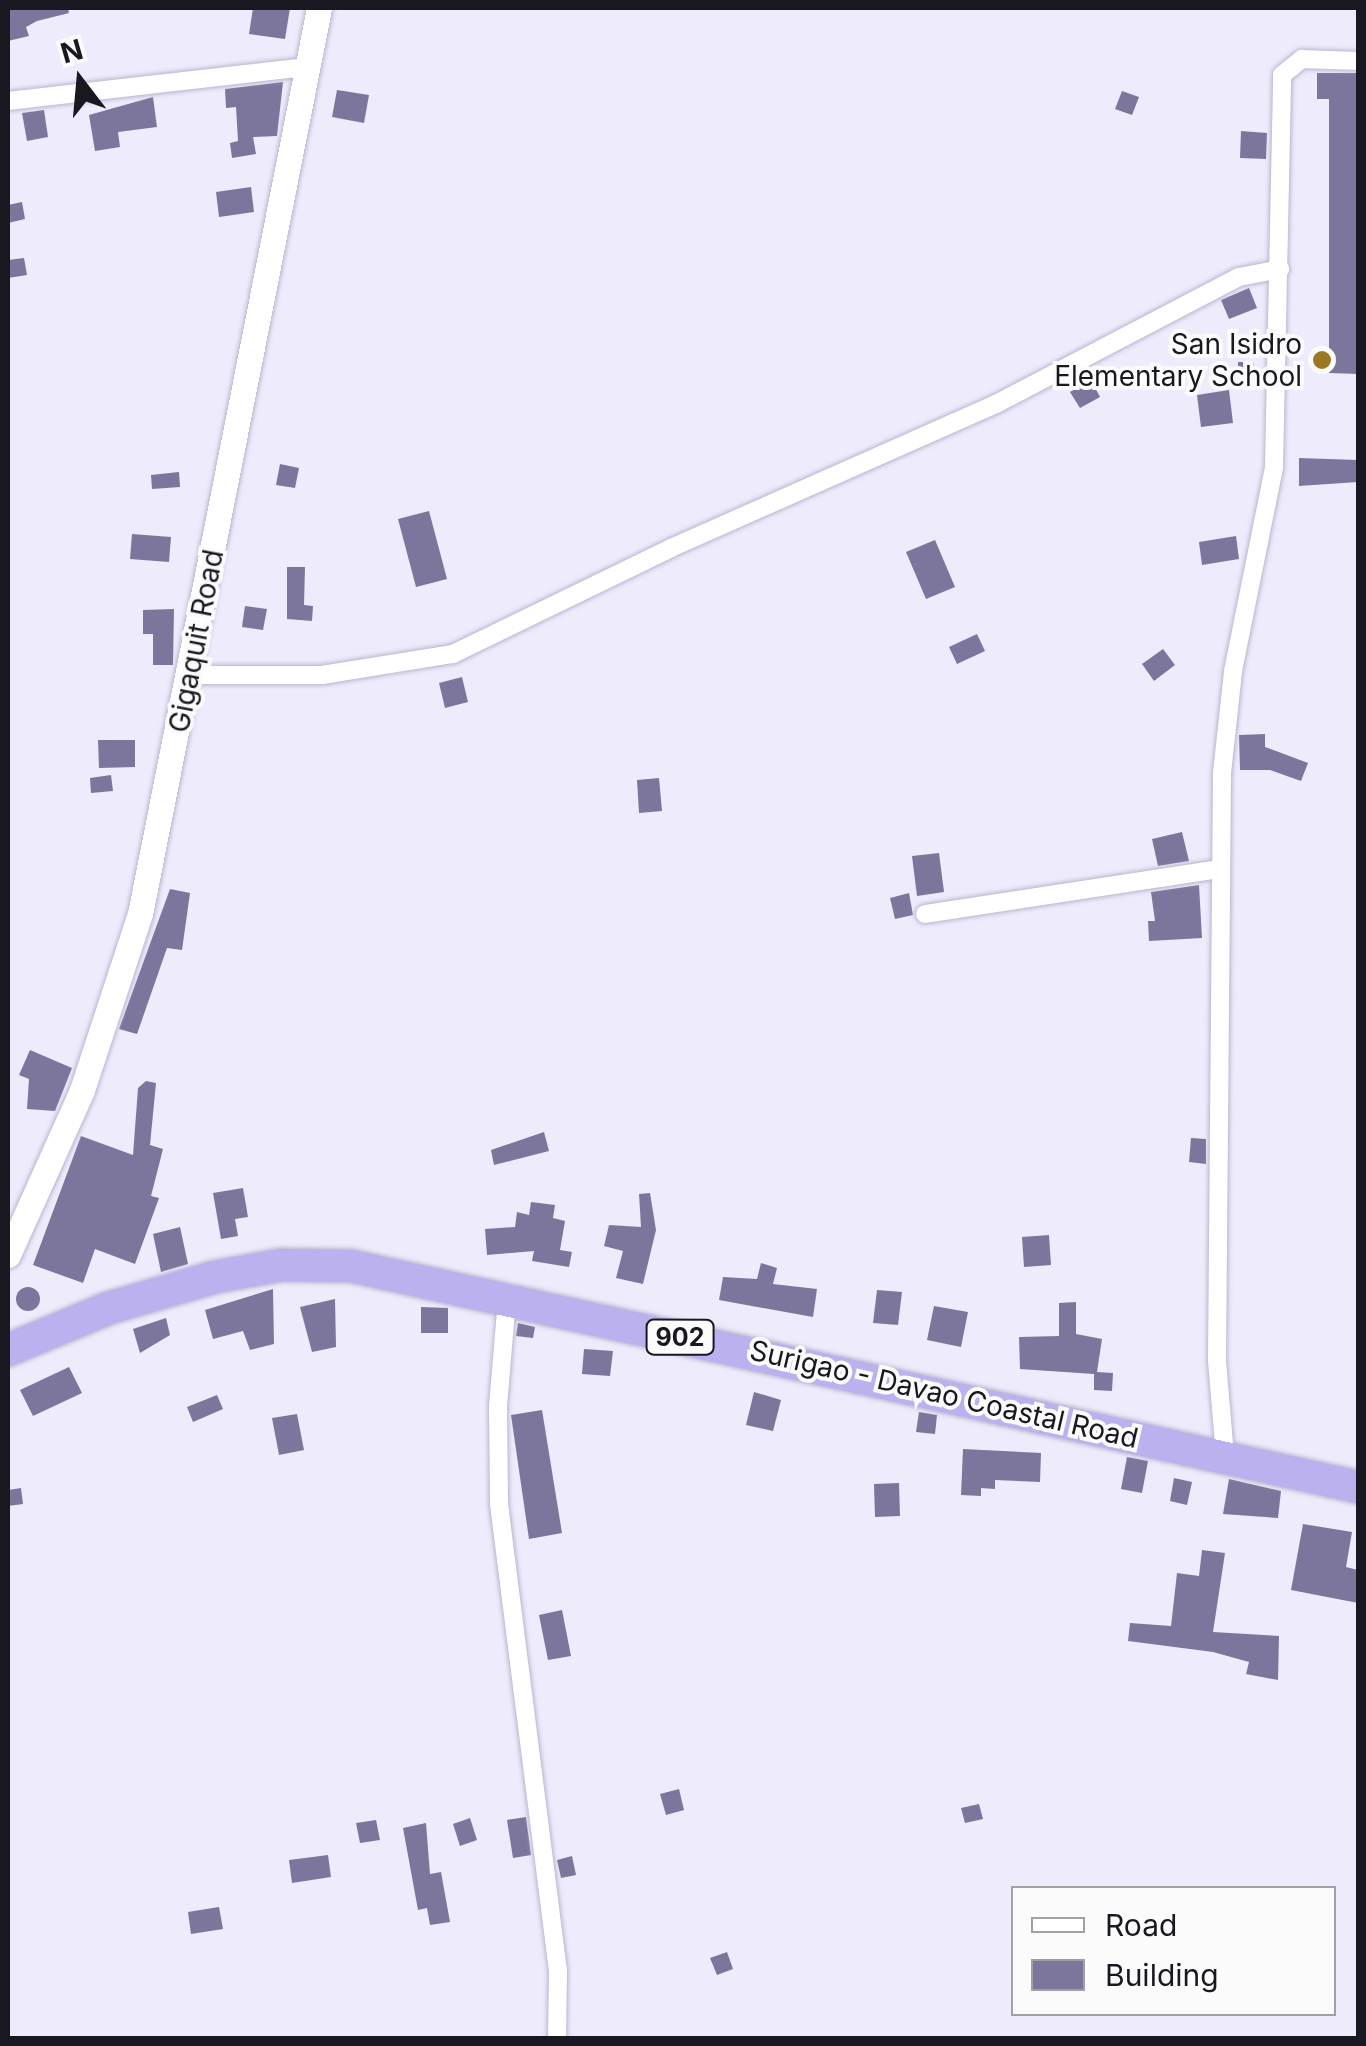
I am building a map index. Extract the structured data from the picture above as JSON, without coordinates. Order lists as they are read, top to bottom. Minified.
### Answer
{"streets":{"highway":["902","Surigao - Davao Coastal Road"],"main road":["Gigaquit Road"]},"places":["San Isidro Elementary School"],"legend":["Road","Building"],"north":"top"}
